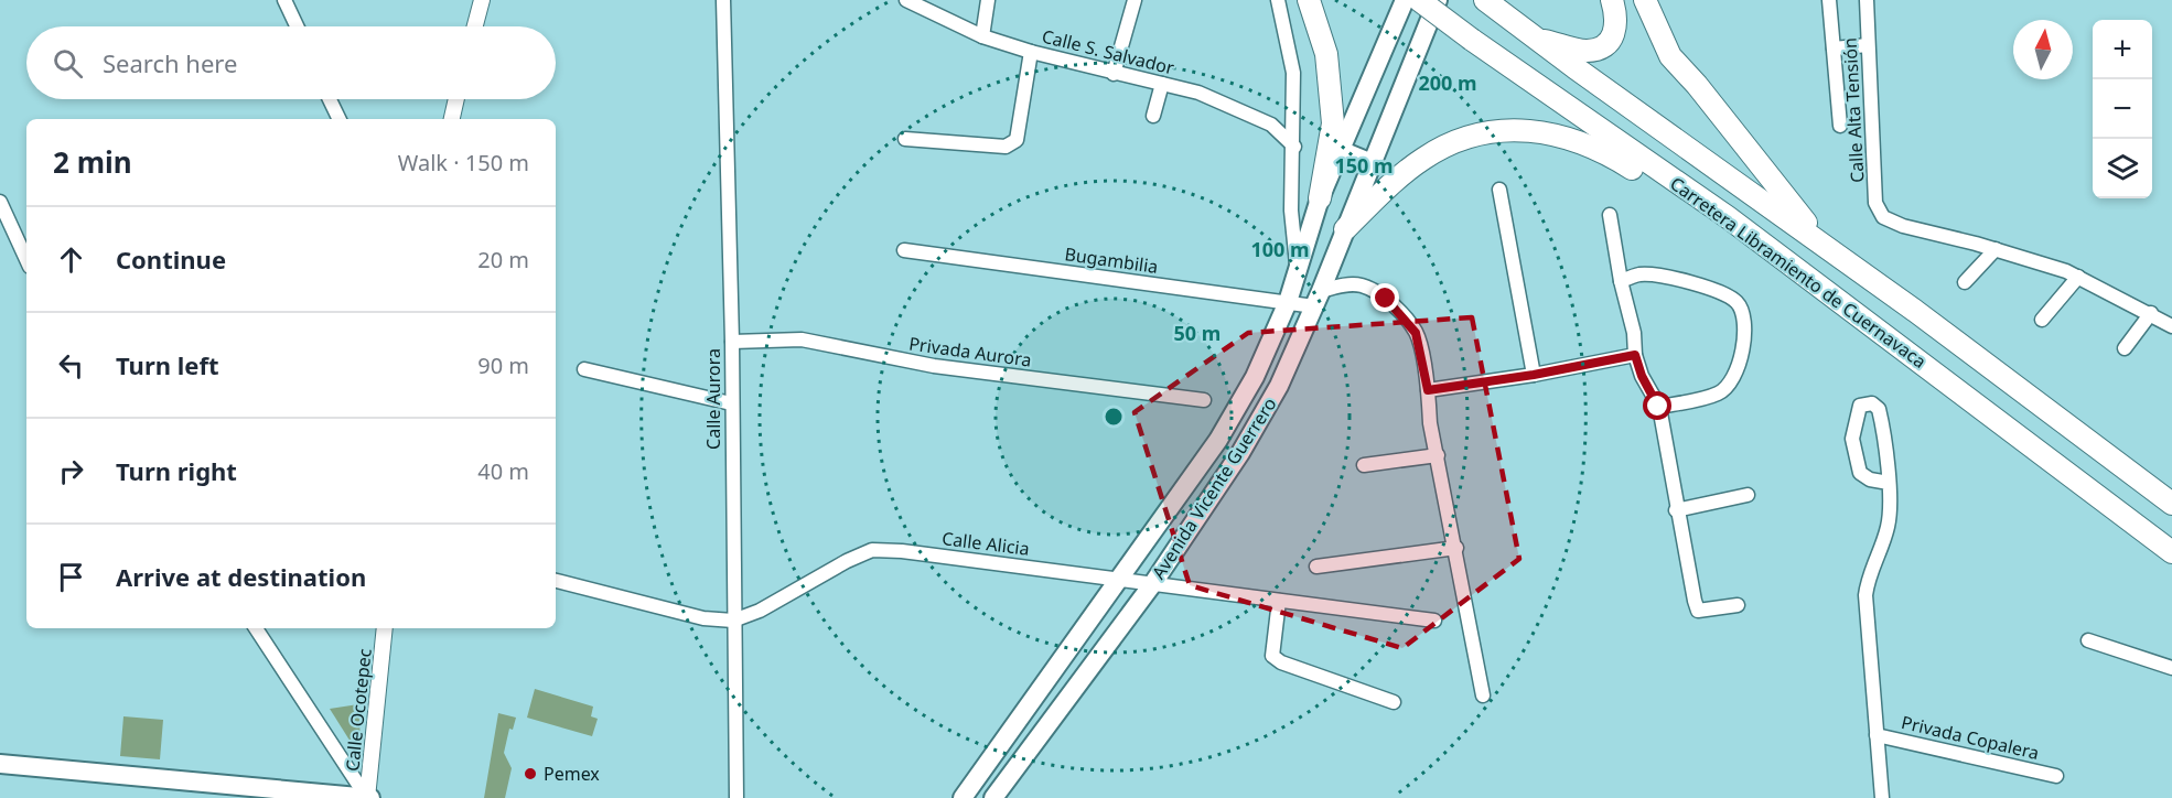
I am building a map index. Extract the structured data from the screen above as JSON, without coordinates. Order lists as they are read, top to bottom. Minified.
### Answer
{"streets":{"highway":["Carretera Libramiento de Cuernavaca"],"main road":["Avenida Vicente Guerrero"],"street":["Calle S. Salvador","Calle Alta Tensión","Bugambilia","Privada Aurora","Calle Aurora","Calle Alicia","Calle Ocotepec","Privada Copalera"]},"crossings":[["Bugambilia","Avenida Vicente Guerrero"],["Privada Aurora","Calle Aurora"],["Calle Aurora","Calle Alicia"],["Avenida Vicente Guerrero","Calle Alicia"]],"places":["Pemex"],"north":"top","page":{"map_buttons":["+","−"],"search":"Search here","heading":["2 min","Walk · 150 m"],"list":[["Continue","20 m"],["Turn left","90 m"],["Turn right","40 m"],"Arrive at destination"]},"rings":["200 m","150 m","100 m","50 m"]}
